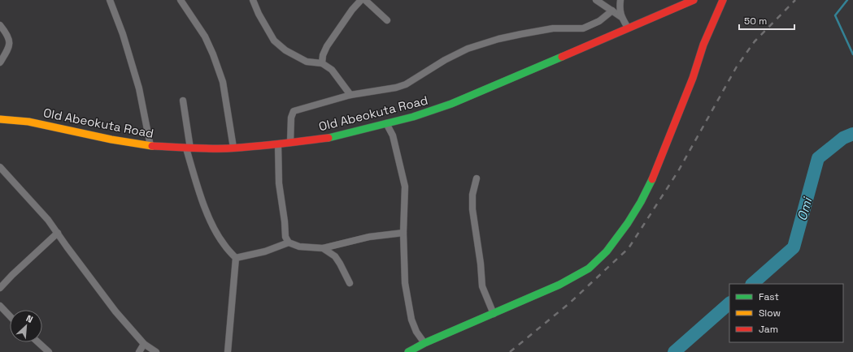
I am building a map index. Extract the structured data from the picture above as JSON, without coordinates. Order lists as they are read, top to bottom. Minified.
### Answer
{"streets":{"main road":["Old Abeokuta Road"]},"water":["Omi"],"legend":["Fast","Slow","Jam"],"scale_bar":"50 m","north":"top right"}
